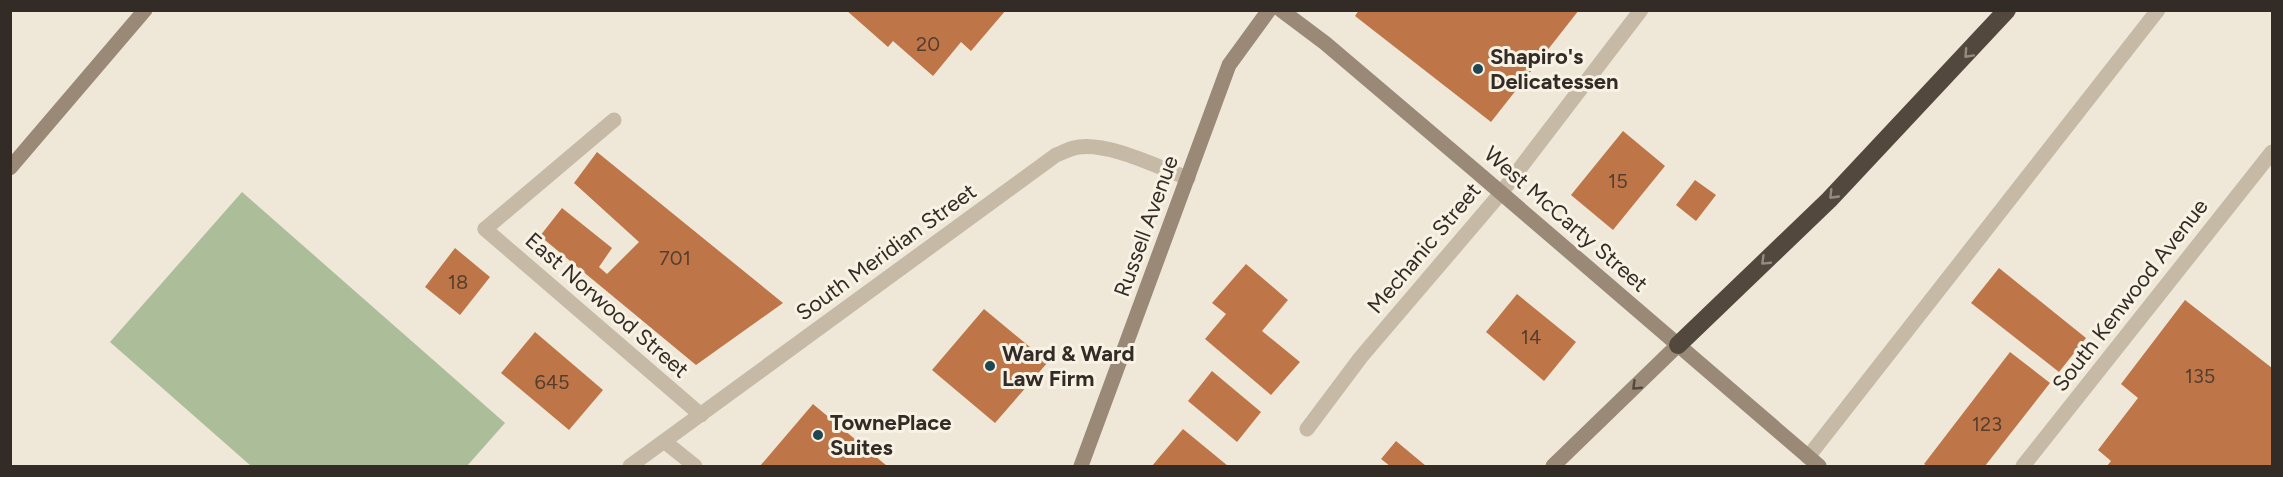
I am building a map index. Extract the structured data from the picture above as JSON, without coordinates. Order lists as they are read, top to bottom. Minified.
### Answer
{"streets":{"main road":["West McCarty Street","Russell Avenue"],"street":["Mechanic Street","South Meridian Street","South Kenwood Avenue","East Norwood Street"]},"crossings":[["West McCarty Street","Mechanic Street"],["Russell Avenue","South Meridian Street"],["South Meridian Street","East Norwood Street"]],"places":["Shapiro's Delicatessen","Ward & Ward Law Firm","TownePlace Suites"],"house_numbers":["20","15","701","18","14","135","645","123"]}
